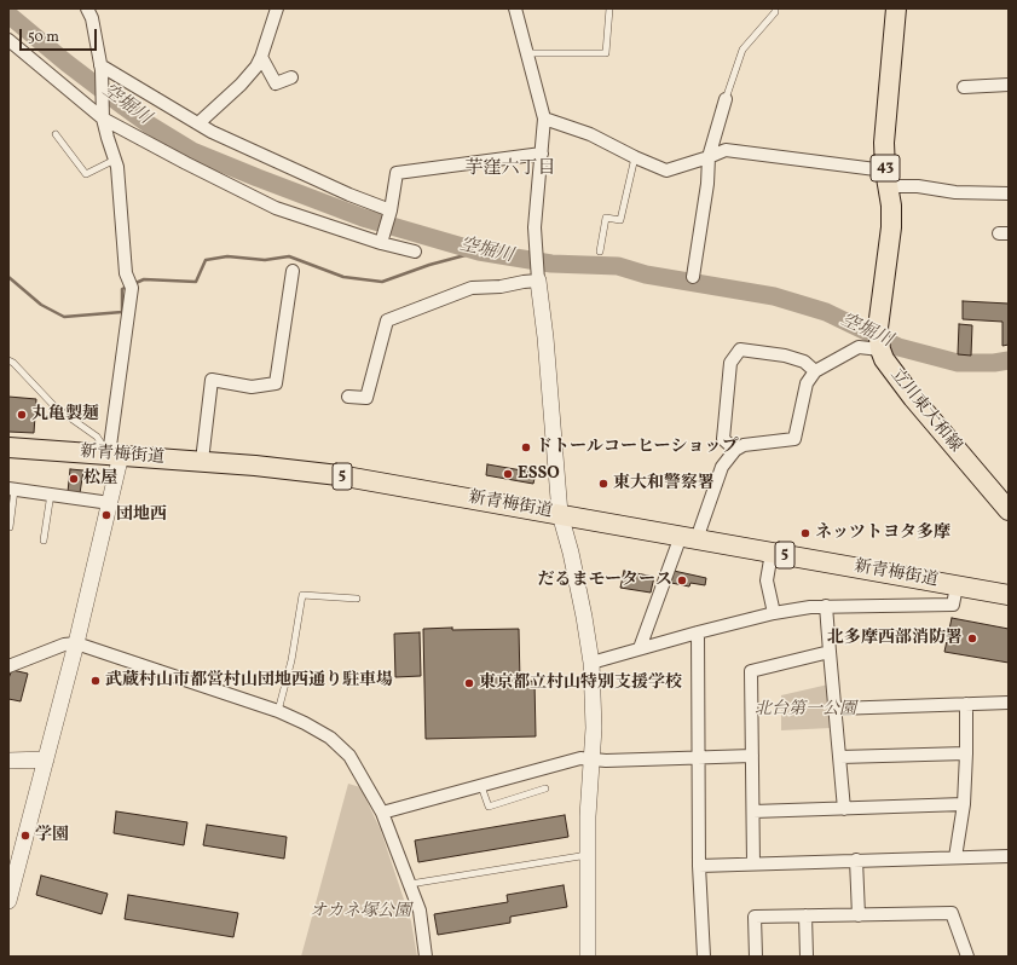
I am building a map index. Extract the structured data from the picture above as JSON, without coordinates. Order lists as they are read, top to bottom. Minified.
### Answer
{"streets":{"main road":["43","立川東大和線","新青梅街道","5"]},"districts":["芋窪六丁目"],"water":["空堀川"],"parks":["北台第一公園","オカネ塚公園"],"places":["丸亀製麺","ドトールコーヒーショップ","ESSO","松屋","東大和警察署","団地西","ネッツトヨタ多摩","だるまモータース","北多摩西部消防署","武蔵村山市都営村山団地西通り駐車場","東京都立村山特別支援学校","学園"],"scale_bar":"50 m"}
